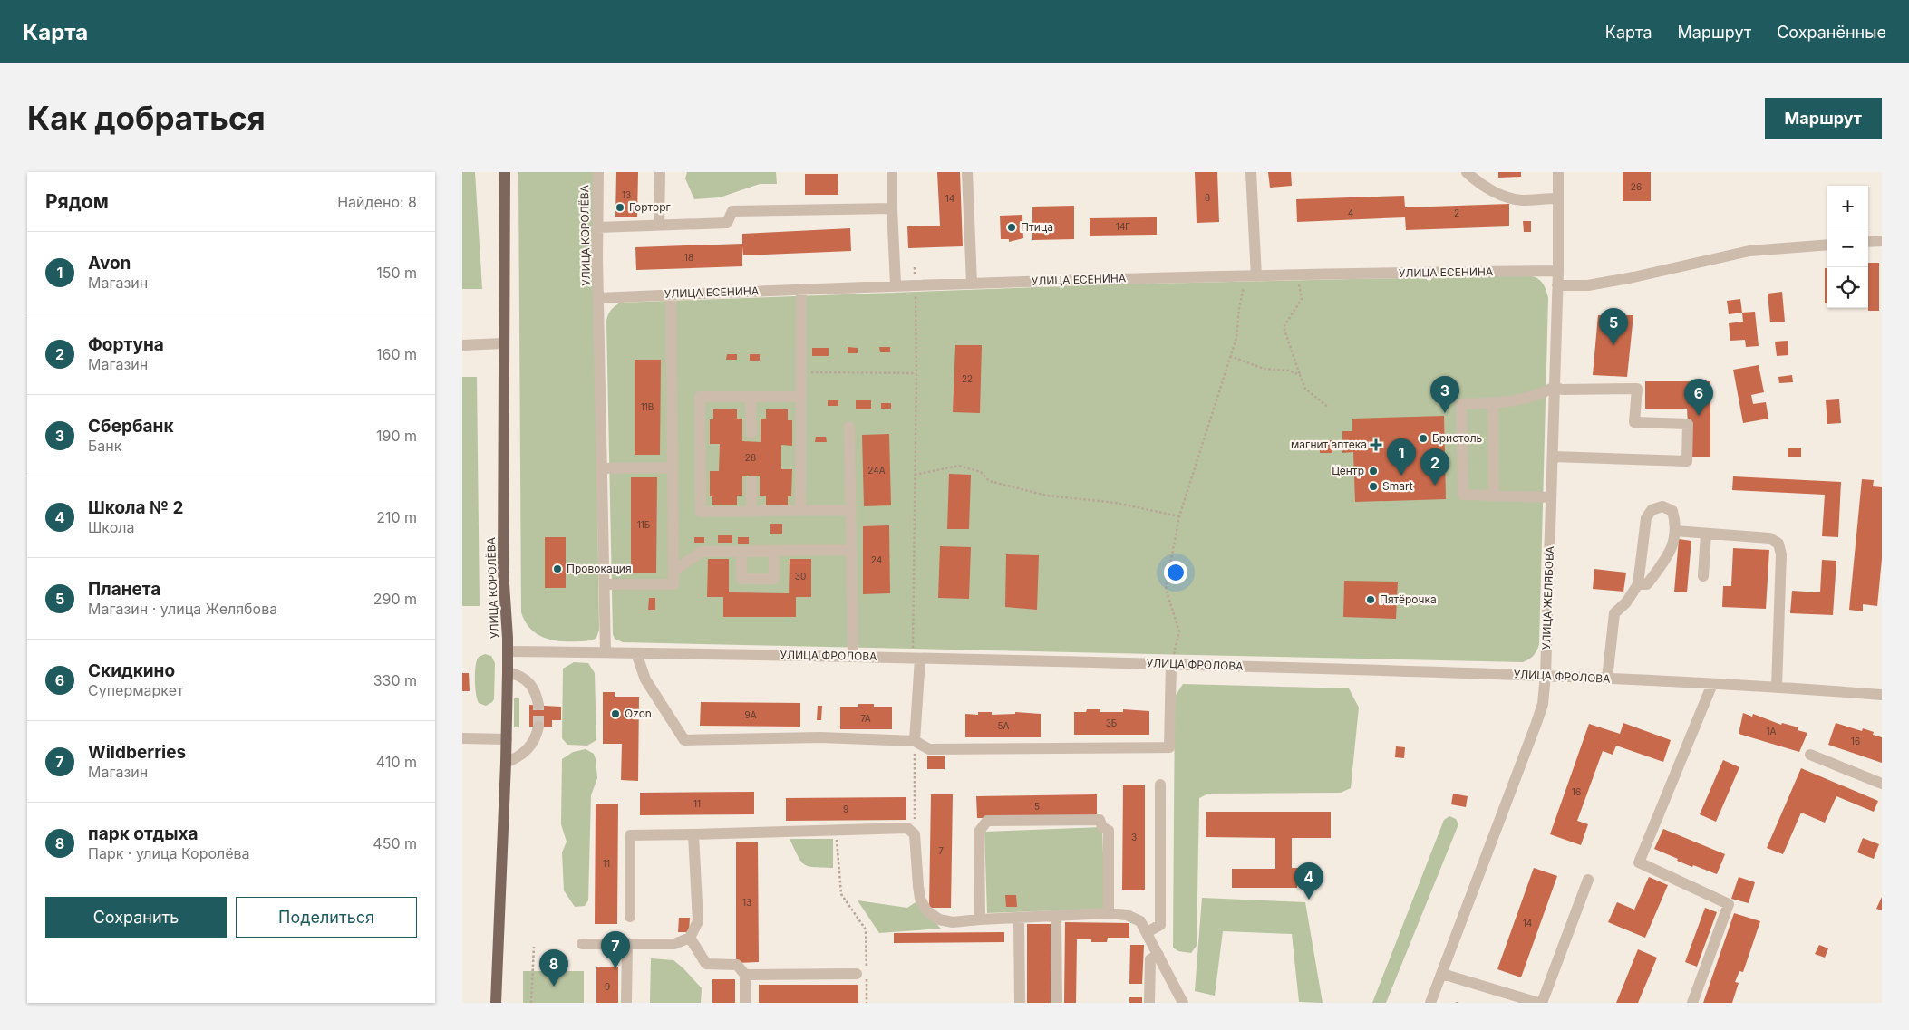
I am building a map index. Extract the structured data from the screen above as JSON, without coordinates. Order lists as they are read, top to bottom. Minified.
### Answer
{"streets":{"main road":["УЛИЦА КОРОЛЁВА"],"street":["УЛИЦА ЕСЕНИНА","УЛИЦА ЖЕЛЯБОВА","УЛИЦА ФРОЛОВА"]},"crossings":[["УЛИЦА КОРОЛЁВА","УЛИЦА ЕСЕНИНА"],["УЛИЦА КОРОЛЁВА","УЛИЦА ФРОЛОВА"],["УЛИЦА ЕСЕНИНА","УЛИЦА ЖЕЛЯБОВА"],["УЛИЦА ЖЕЛЯБОВА","УЛИЦА ФРОЛОВА"]],"places":{"other":["Горторг","Птица","Бристоль","Центр","Smart","Провокация","Пятёрочка","Ozon"],"health":["магнит аптека"]},"house_numbers":["26","13","8","14","4","2","14Г","18","22","11В","28","24А","11Б","24","30","9А","7А","3Б","5А","1А","16","16","11","5","9","3","7","11","13","14","9"],"page":{"header":"Карта","nav":["Карта","Маршрут","Сохранённые"],"buttons":["Маршрут",["Сохранить","Поделиться"]],"title":"Как добраться","heading":["Рядом","Найдено: 8"],"map_buttons":["+","−"],"list":[{"mark":"1","name":"Avon","note":"Магазин","value":"150 m"},{"mark":"2","name":"Фортуна","note":"Магазин","value":"160 m"},{"mark":"3","name":"Сбербанк","note":"Банк","value":"190 m"},{"mark":"4","name":"Школа № 2","note":"Школа","value":"210 m"},{"mark":"5","name":"Планета","note":"Магазин · улица Желябова","value":"290 m"},{"mark":"6","name":"Скидкино","note":"Супермаркет","value":"330 m"},{"mark":"7","name":"Wildberries","note":"Магазин","value":"410 m"},{"mark":"8","name":"парк отдыха","note":"Парк · улица Королёва","value":"450 m"}],"pins":["5","3","6","1","2","4","7","8"]}}
